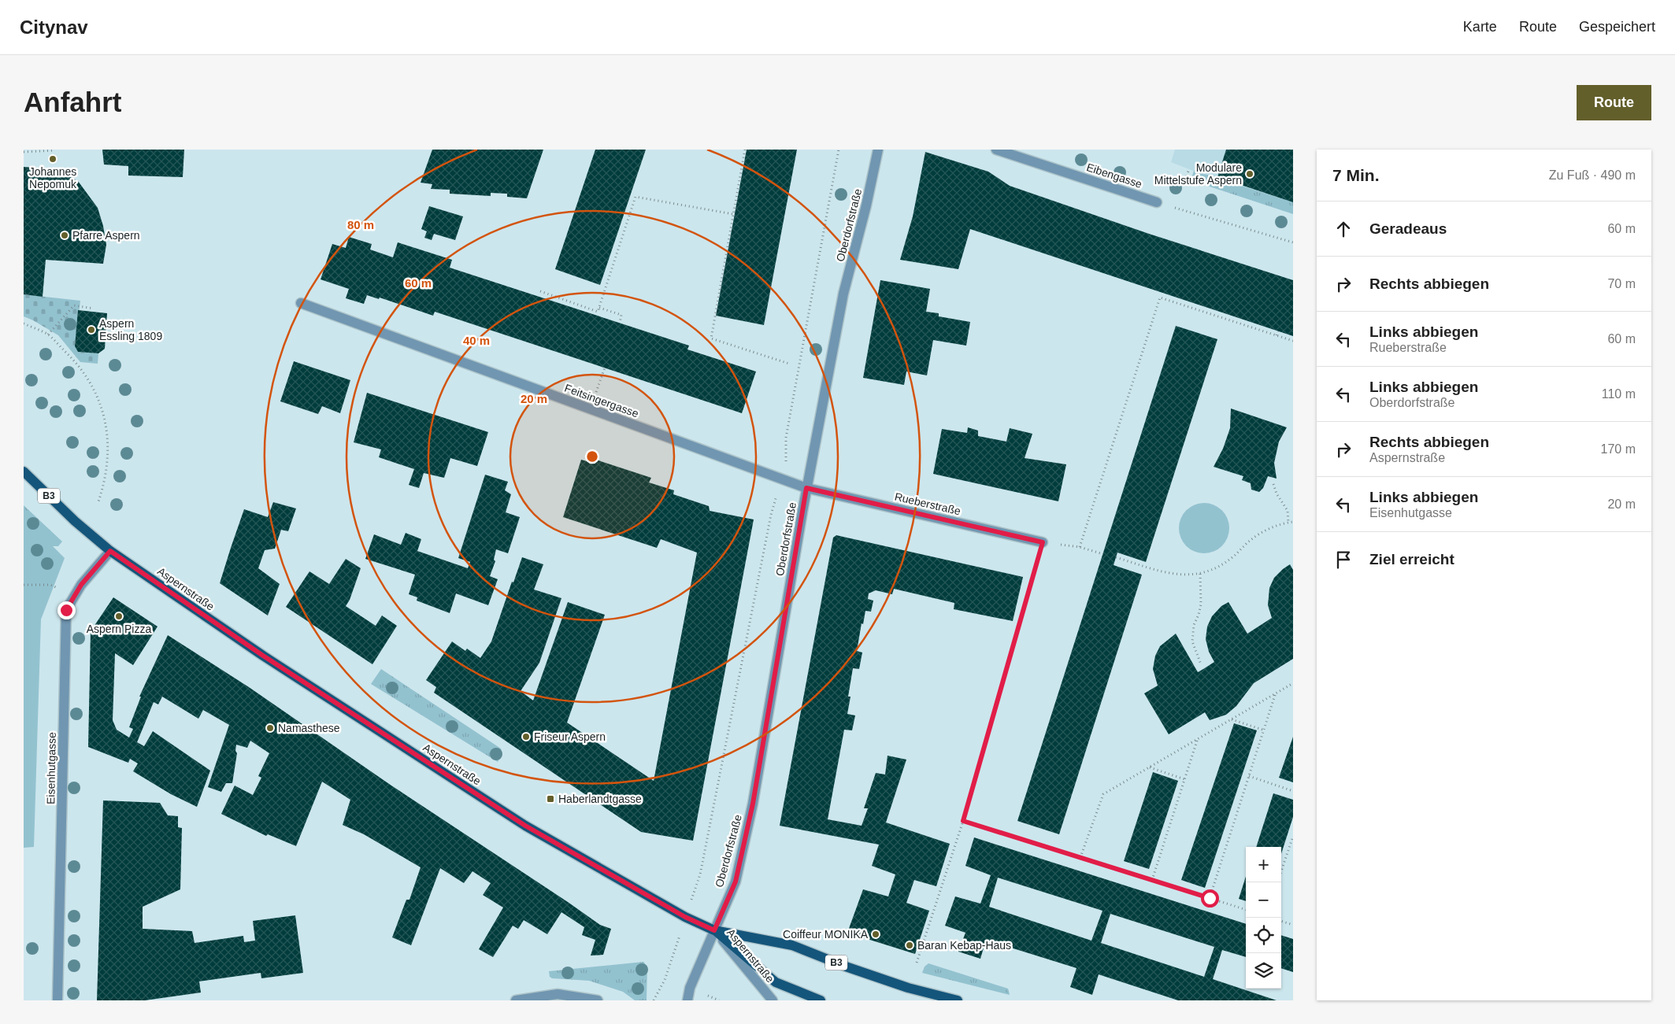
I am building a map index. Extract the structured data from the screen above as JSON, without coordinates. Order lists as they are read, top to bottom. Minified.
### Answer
{"streets":{"main road":["B3","Aspernstraße"],"street":["Eibengasse","Oberdorfstraße","Feitsingergasse","Rueberstraße","Eisenhutgasse"]},"crossings":[["Oberdorfstraße","Feitsingergasse"],["Oberdorfstraße","B3"],["Oberdorfstraße","Rueberstraße"],["Oberdorfstraße","Aspernstraße"],["Feitsingergasse","Rueberstraße"],["B3","Aspernstraße"],["B3","Eisenhutgasse"],["Aspernstraße","Eisenhutgasse"]],"places":{"other":["Johannes Nepomuk","Modulare Mittelstufe Aspern","Pfarre Aspern","Aspern Essling 1809","Aspern Pizza","Namasthese","Friseur Aspern","Coiffeur MONIKA","Baran Kebap-Haus"],"transit":["Haberlandtgasse"]},"page":{"header":"Citynav","nav":["Karte","Route","Gespeichert"],"buttons":"Route","title":"Anfahrt","heading":["7 Min.","Zu Fuß · 490 m"],"list":[["Geradeaus","60 m"],["Rechts abbiegen","70 m"],["Links abbiegen","Rueberstraße","60 m"],["Links abbiegen","Oberdorfstraße","110 m"],["Rechts abbiegen","Aspernstraße","170 m"],["Links abbiegen","Eisenhutgasse","20 m"],"Ziel erreicht"],"map_buttons":["+","−"]},"rings":["80 m","60 m","40 m","20 m"]}
